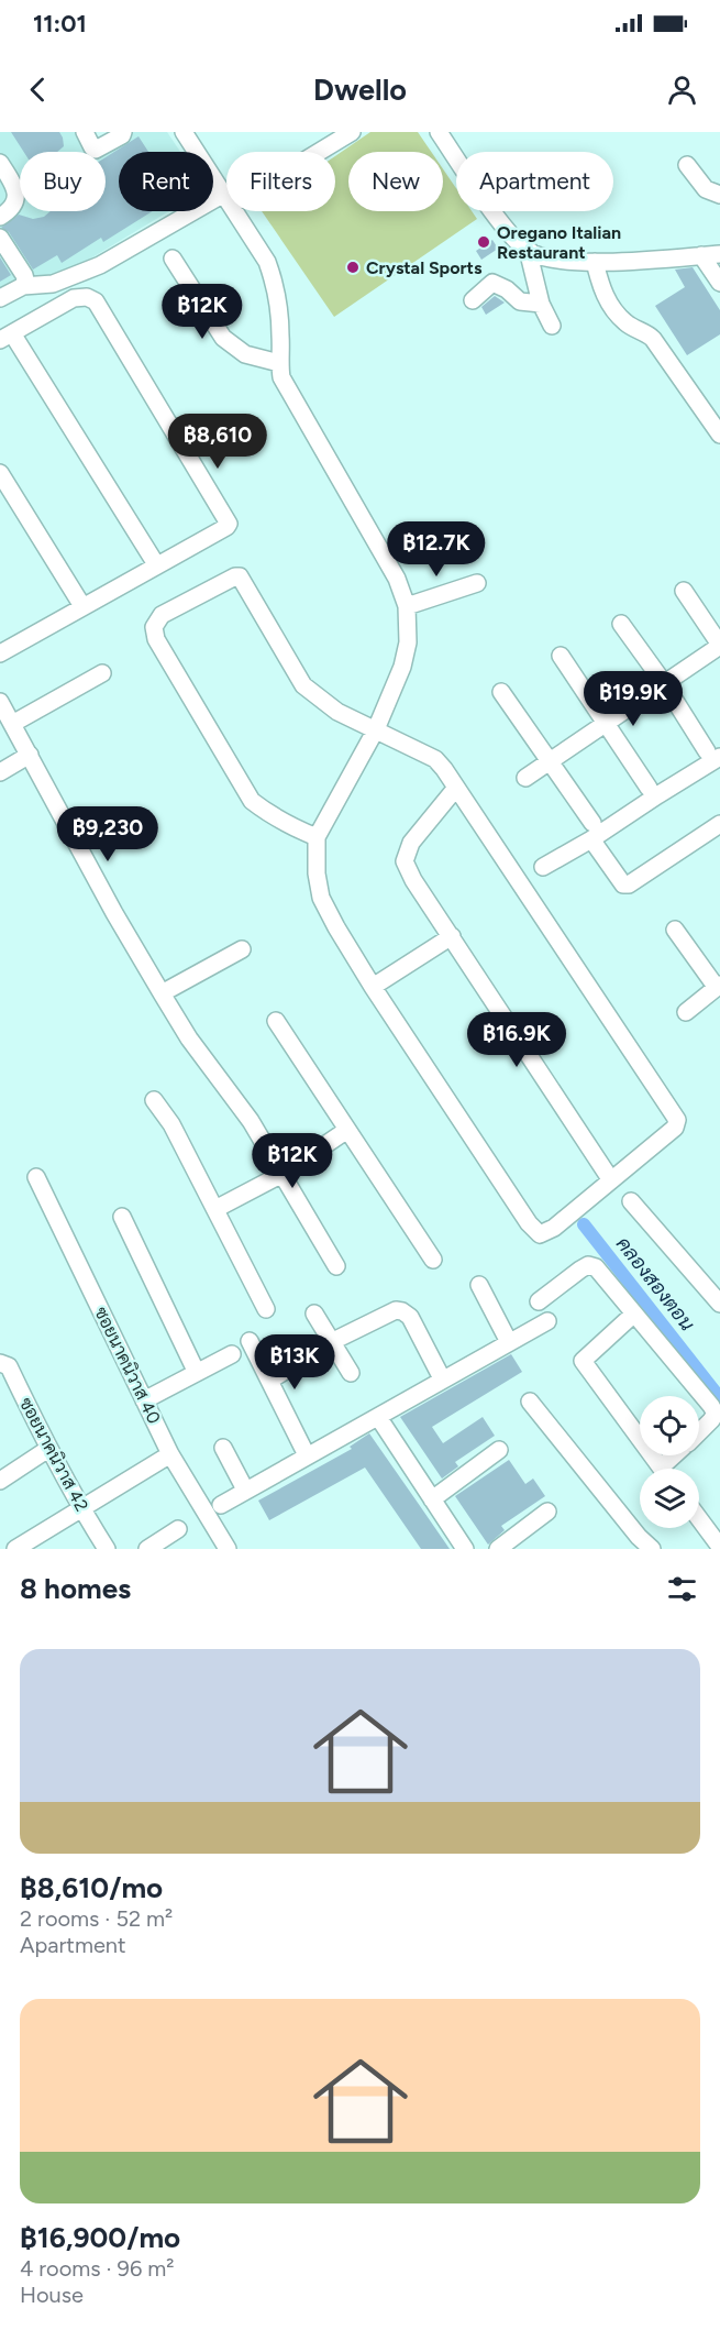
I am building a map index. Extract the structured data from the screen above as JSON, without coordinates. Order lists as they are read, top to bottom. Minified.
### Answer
{"streets":{"street":["ซอยนาคนิวาส 40","ซอยนาคนิวาส 42"]},"water":["คลองสองตอน"],"places":["Oregano Italian Restaurant","Crystal Sports"],"page":{"status":"11:01","header":"Dwello","chip":["Buy","Rent","Filters","New","Apartment"],"price":["฿12K","฿8,610","฿12.7K","฿19.9K","฿9,230","฿16.9K","฿12K","฿13K"],"heading":"8 homes","list":[{"name":"฿8,610/mo","note":"2 rooms · 52 m² · Apartment"},{"name":"฿16,900/mo","note":"4 rooms · 96 m² · House"}]}}
